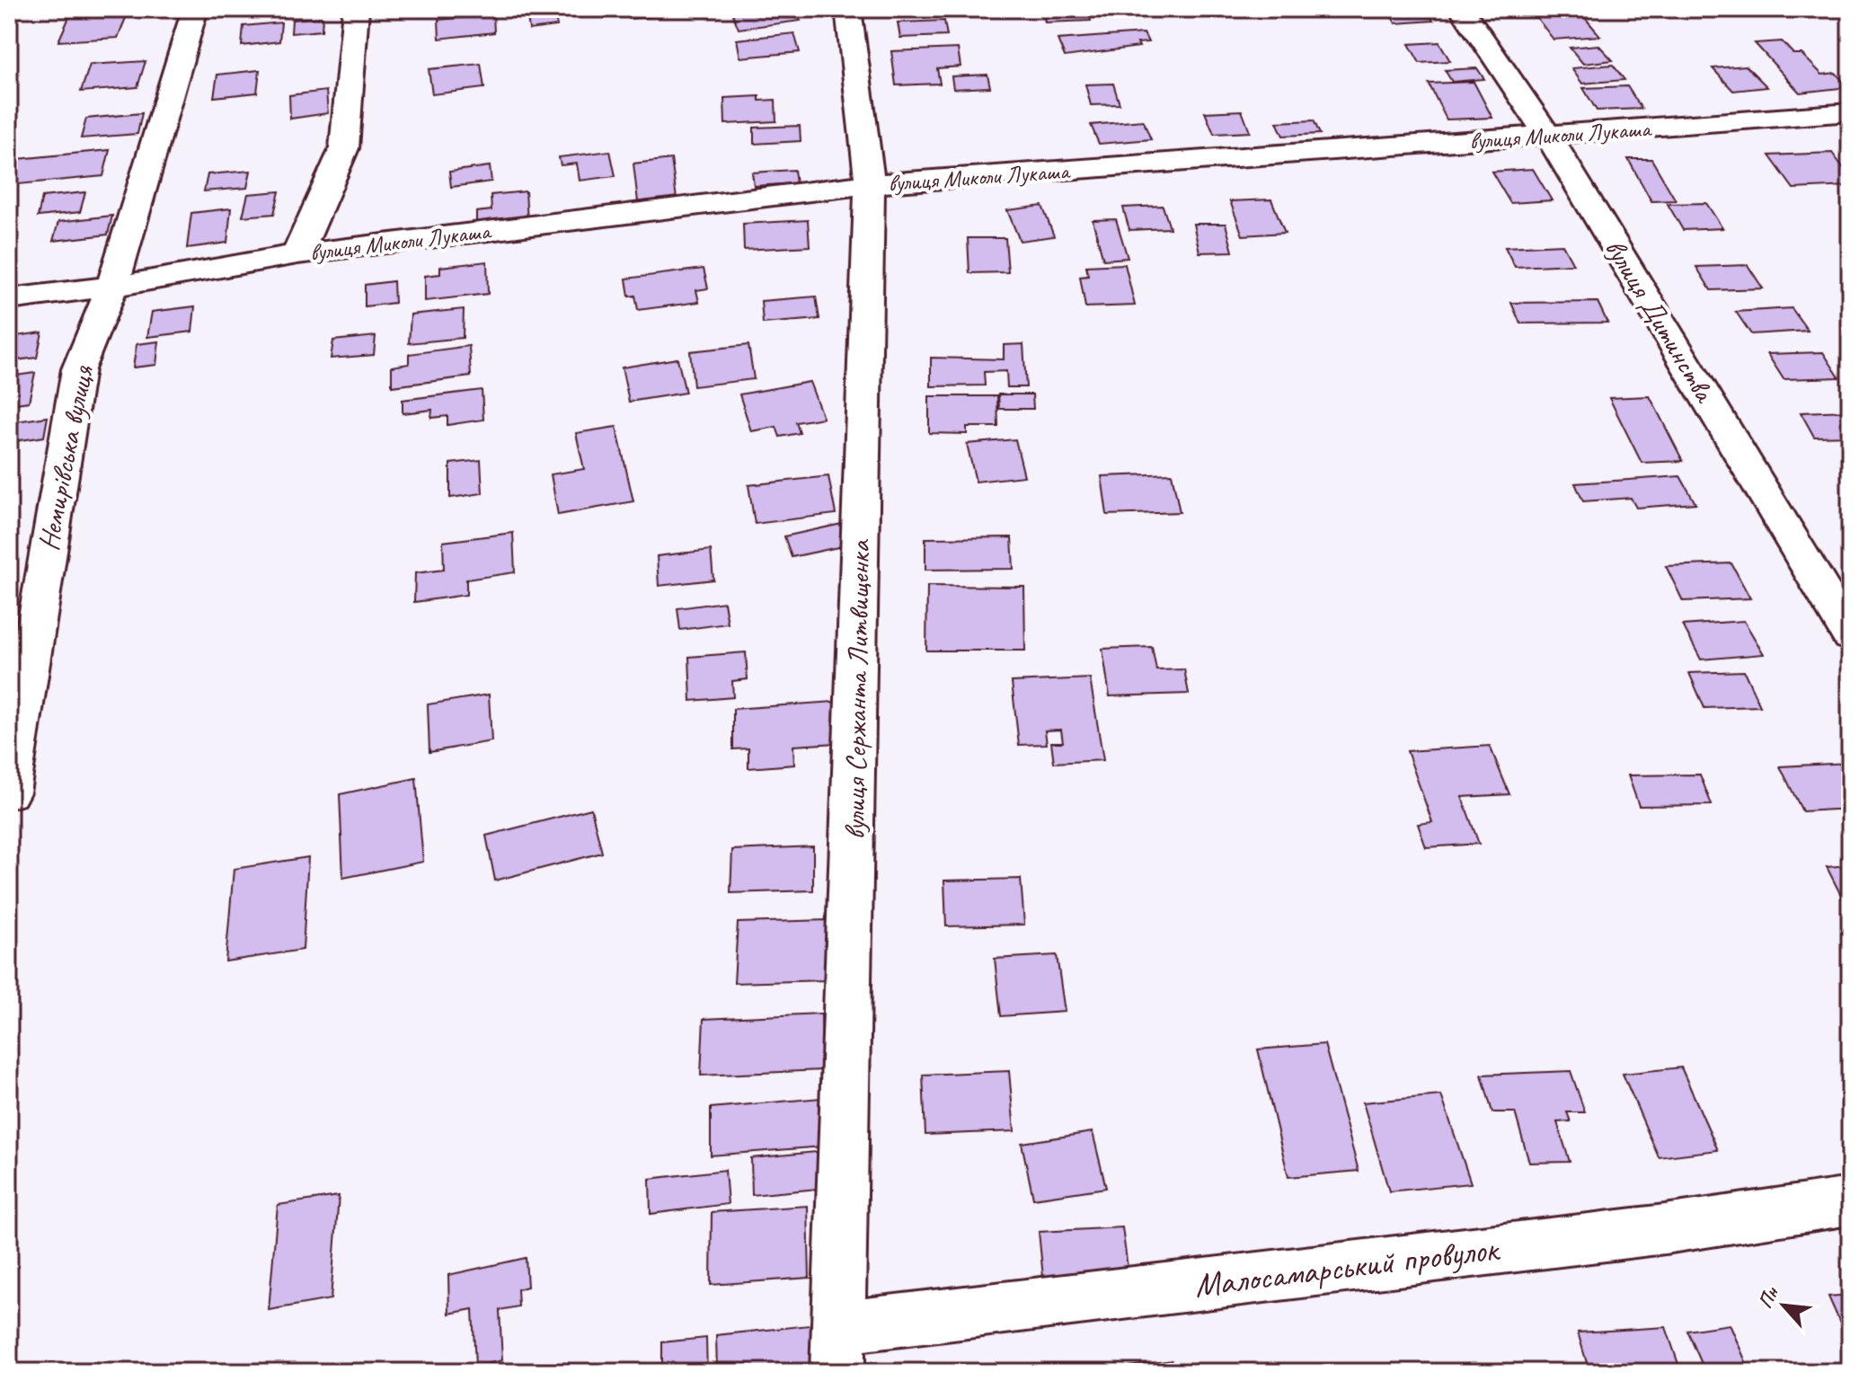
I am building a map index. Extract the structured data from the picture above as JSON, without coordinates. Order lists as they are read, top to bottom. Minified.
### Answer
{"streets":{"street":["вулиця Миколи Лукаша","вулиця Дитинства","Немирівська вулиця","вулиця Сержанта Литвищенка","Малосамарський провулок"]},"crossings":[["вулиця Миколи Лукаша","вулиця Дитинства"],["вулиця Миколи Лукаша","Немирівська вулиця"],["вулиця Миколи Лукаша","вулиця Сержанта Литвищенка"],["вулиця Сержанта Литвищенка","Малосамарський провулок"]],"north":"top left"}
